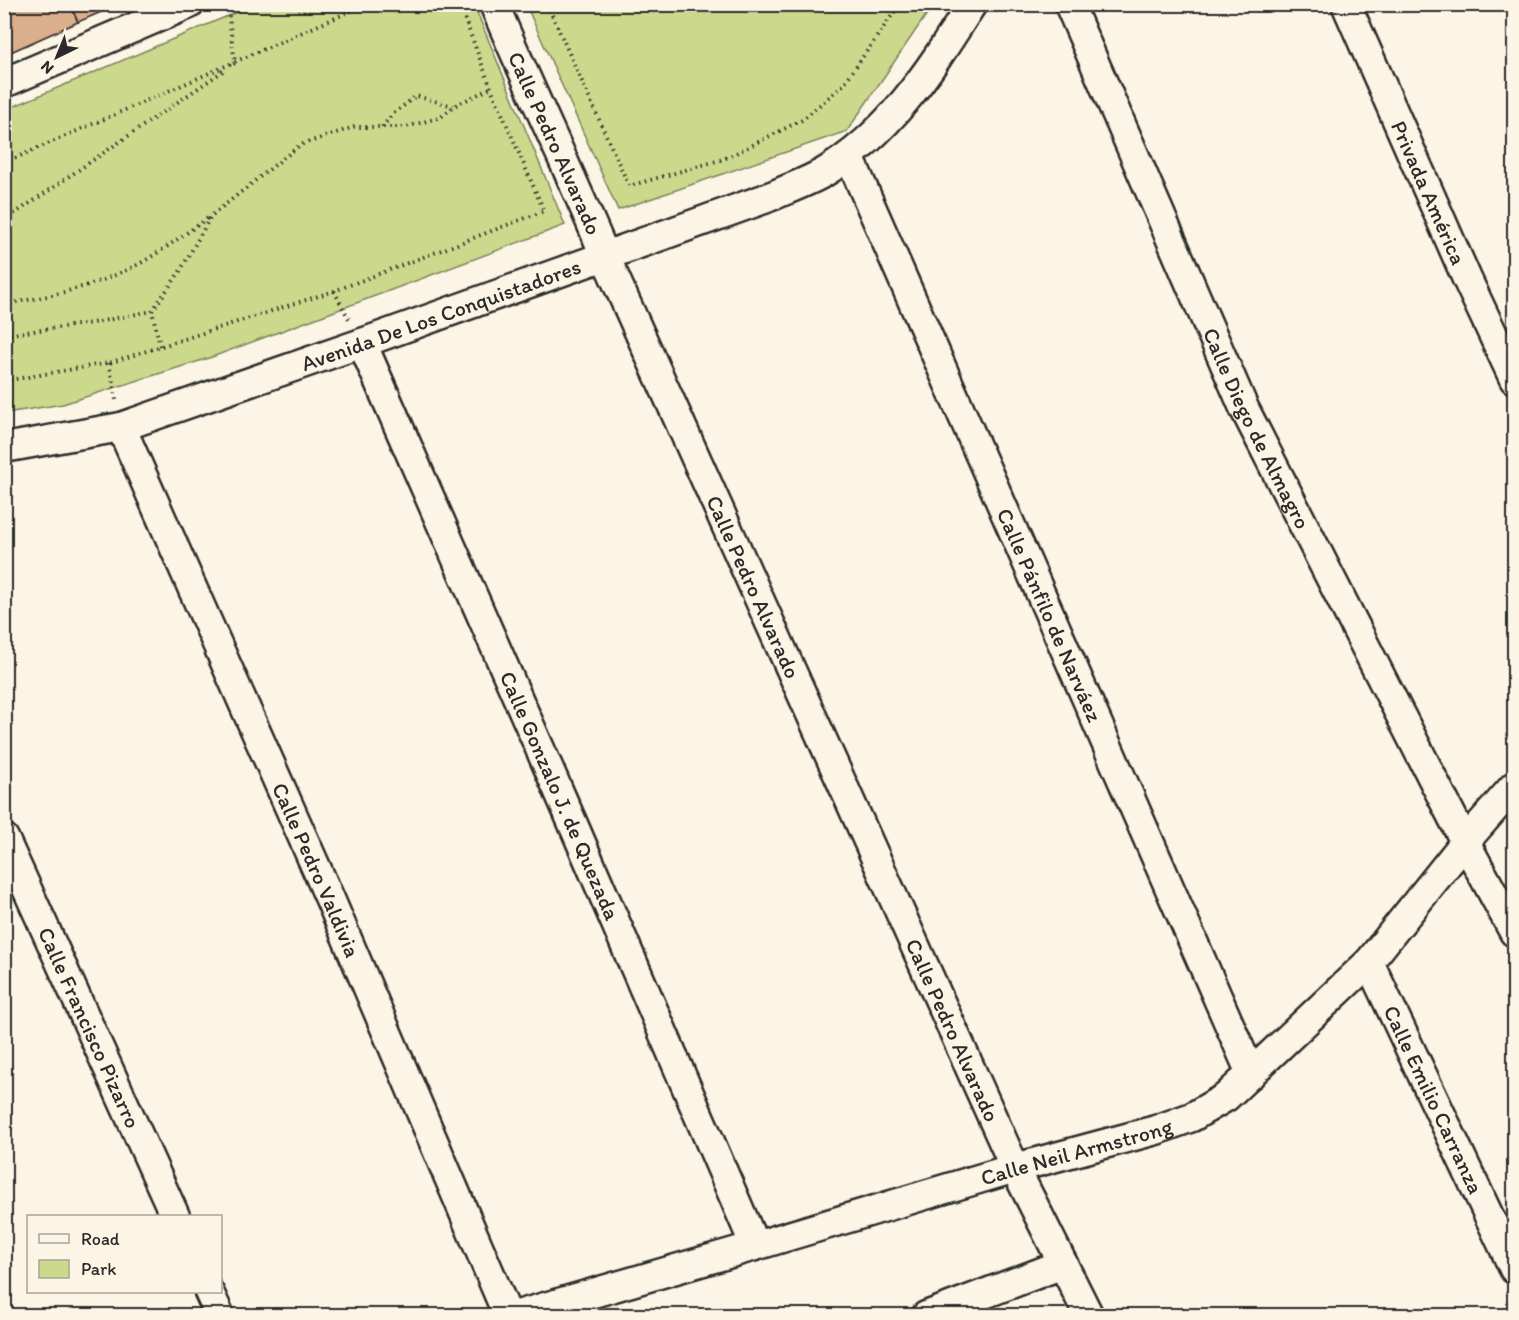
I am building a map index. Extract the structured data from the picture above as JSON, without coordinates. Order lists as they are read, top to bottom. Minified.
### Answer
{"streets":{"street":["Calle Pedro Alvarado","Privada América","Avenida De Los Conquistadores","Calle Diego de Almagro","Calle Pánfilo de Narváez","Calle Gonzalo J. de Quezada","Calle Pedro Valdivia","Calle Francisco Pizarro","Calle Emilio Carranza","Calle Neil Armstrong"]},"crossings":[["Calle Pedro Alvarado","Avenida De Los Conquistadores"],["Calle Pedro Alvarado","Calle Neil Armstrong"],["Avenida De Los Conquistadores","Calle Pánfilo de Narváez"],["Avenida De Los Conquistadores","Calle Gonzalo J. de Quezada"],["Avenida De Los Conquistadores","Calle Pedro Valdivia"],["Calle Diego de Almagro","Calle Neil Armstrong"],["Calle Pánfilo de Narváez","Calle Neil Armstrong"],["Calle Gonzalo J. de Quezada","Calle Neil Armstrong"],["Calle Emilio Carranza","Calle Neil Armstrong"]],"legend":["Road","Park"],"north":"bottom left"}
